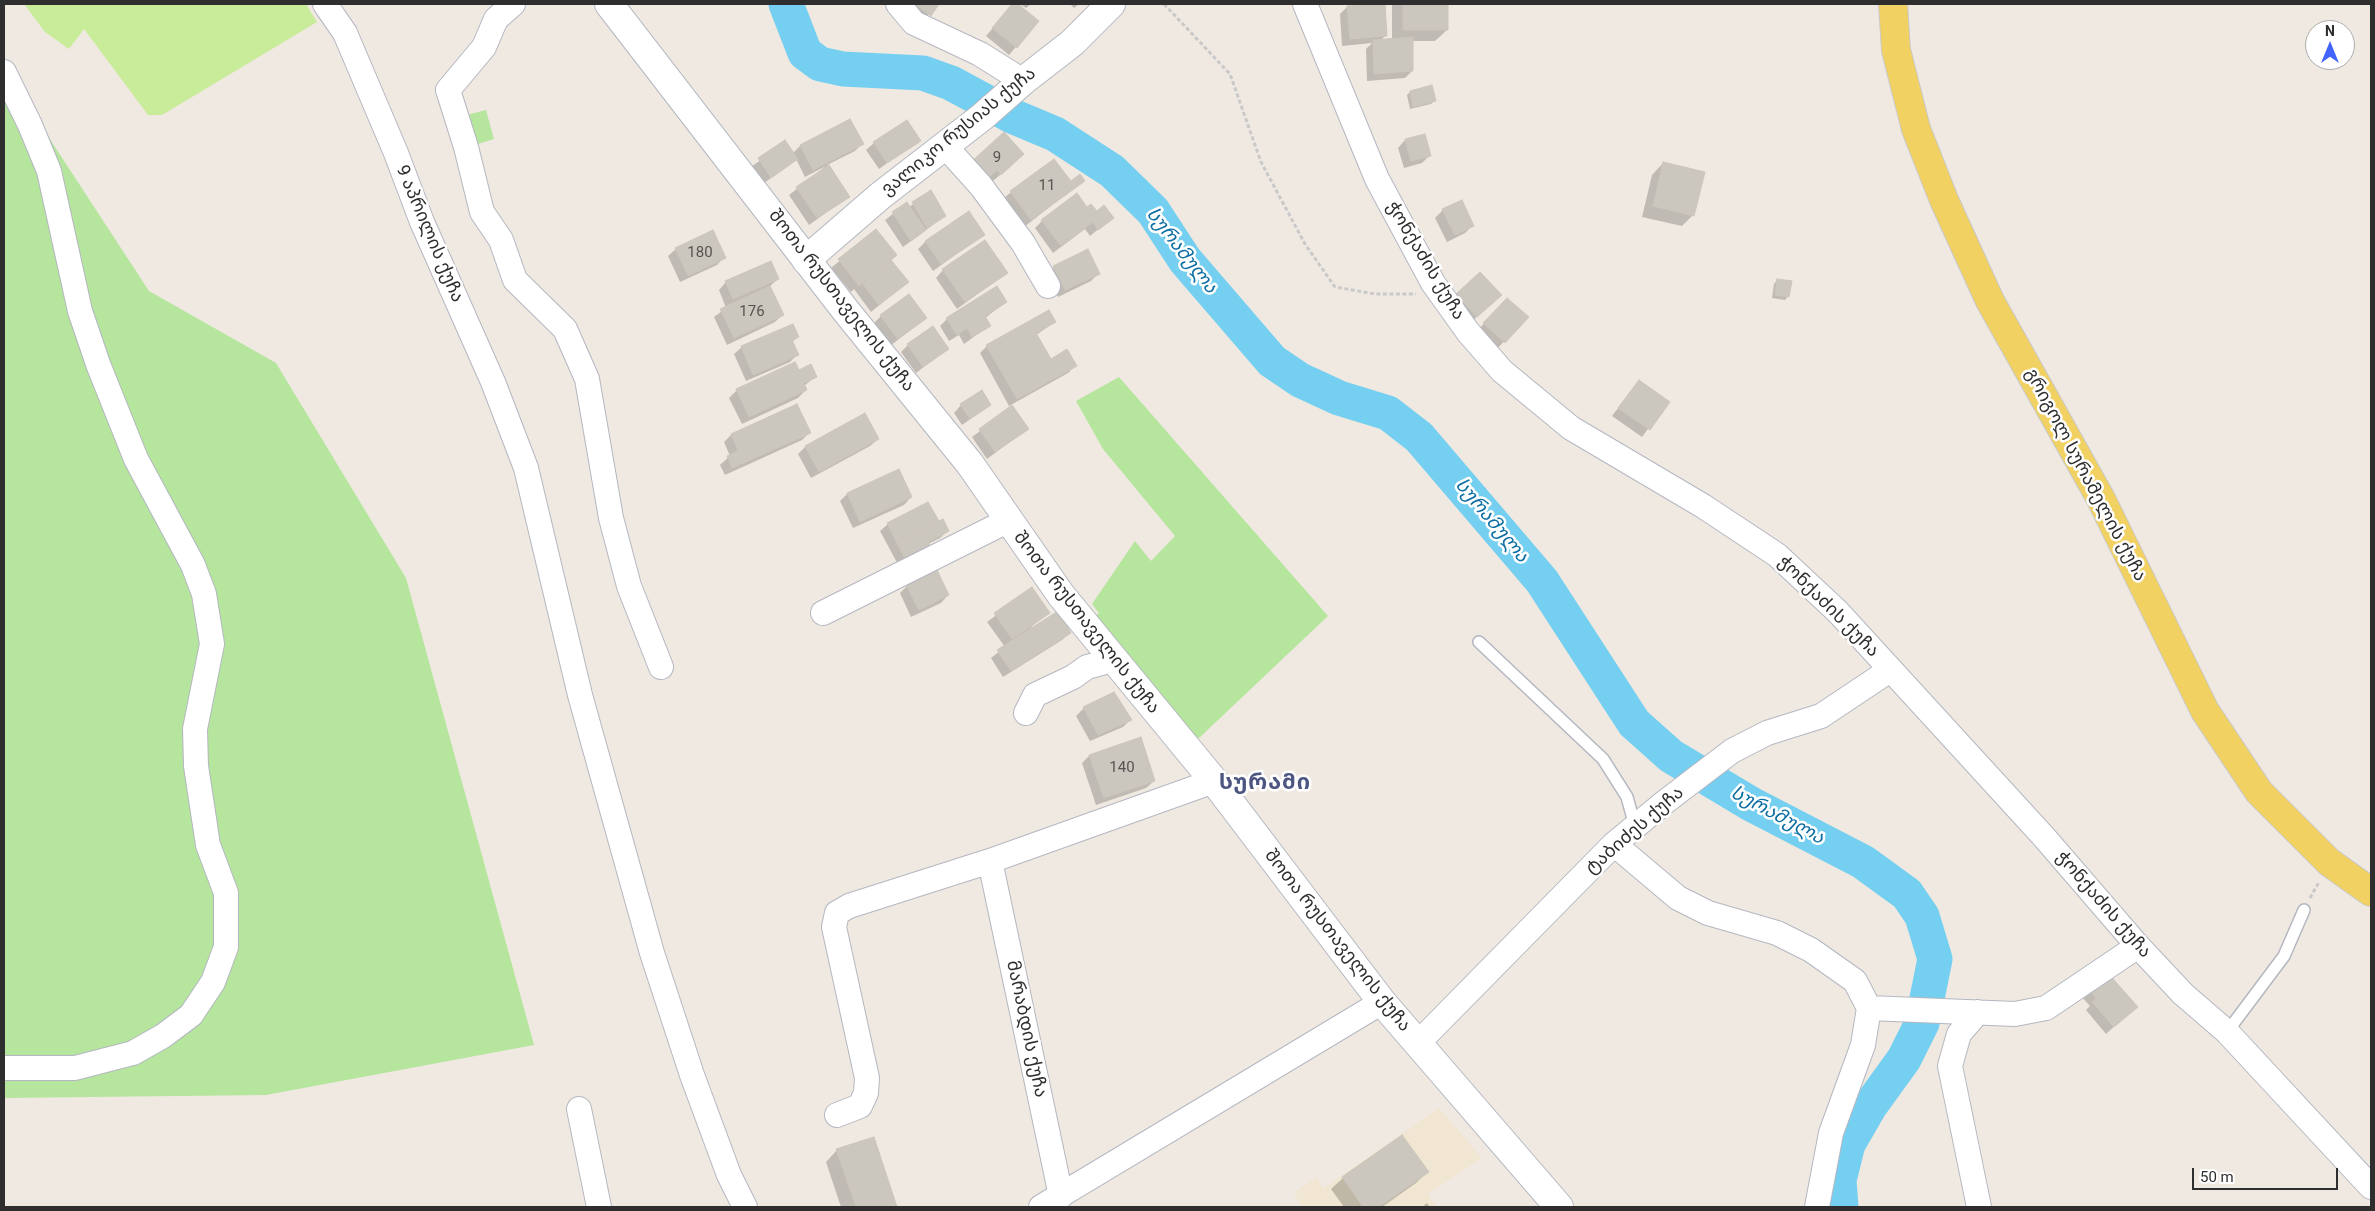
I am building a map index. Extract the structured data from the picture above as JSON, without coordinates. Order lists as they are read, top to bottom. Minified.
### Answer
{"streets":{"main road":["გრიგოლ სურამელის ქუჩა"],"street":["ვალიკო რუსიას ქუჩა","9 აპრილის ქუჩა","ჭონქაძის ქუჩა","შოთა რუსთაველის ქუჩა","ტაბიძეს ქუჩა","მარაბდის ქუჩა"]},"crossings":[["ვალიკო რუსიას ქუჩა","შოთა რუსთაველის ქუჩა"],["ჭონქაძის ქუჩა","ტაბიძეს ქუჩა"],["შოთა რუსთაველის ქუჩა","ტაბიძეს ქუჩა"]],"districts":["სურამი"],"water":["სურამულა"],"house_numbers":["9","11","180","176","140"],"scale_bar":"50 m","north":"top"}
